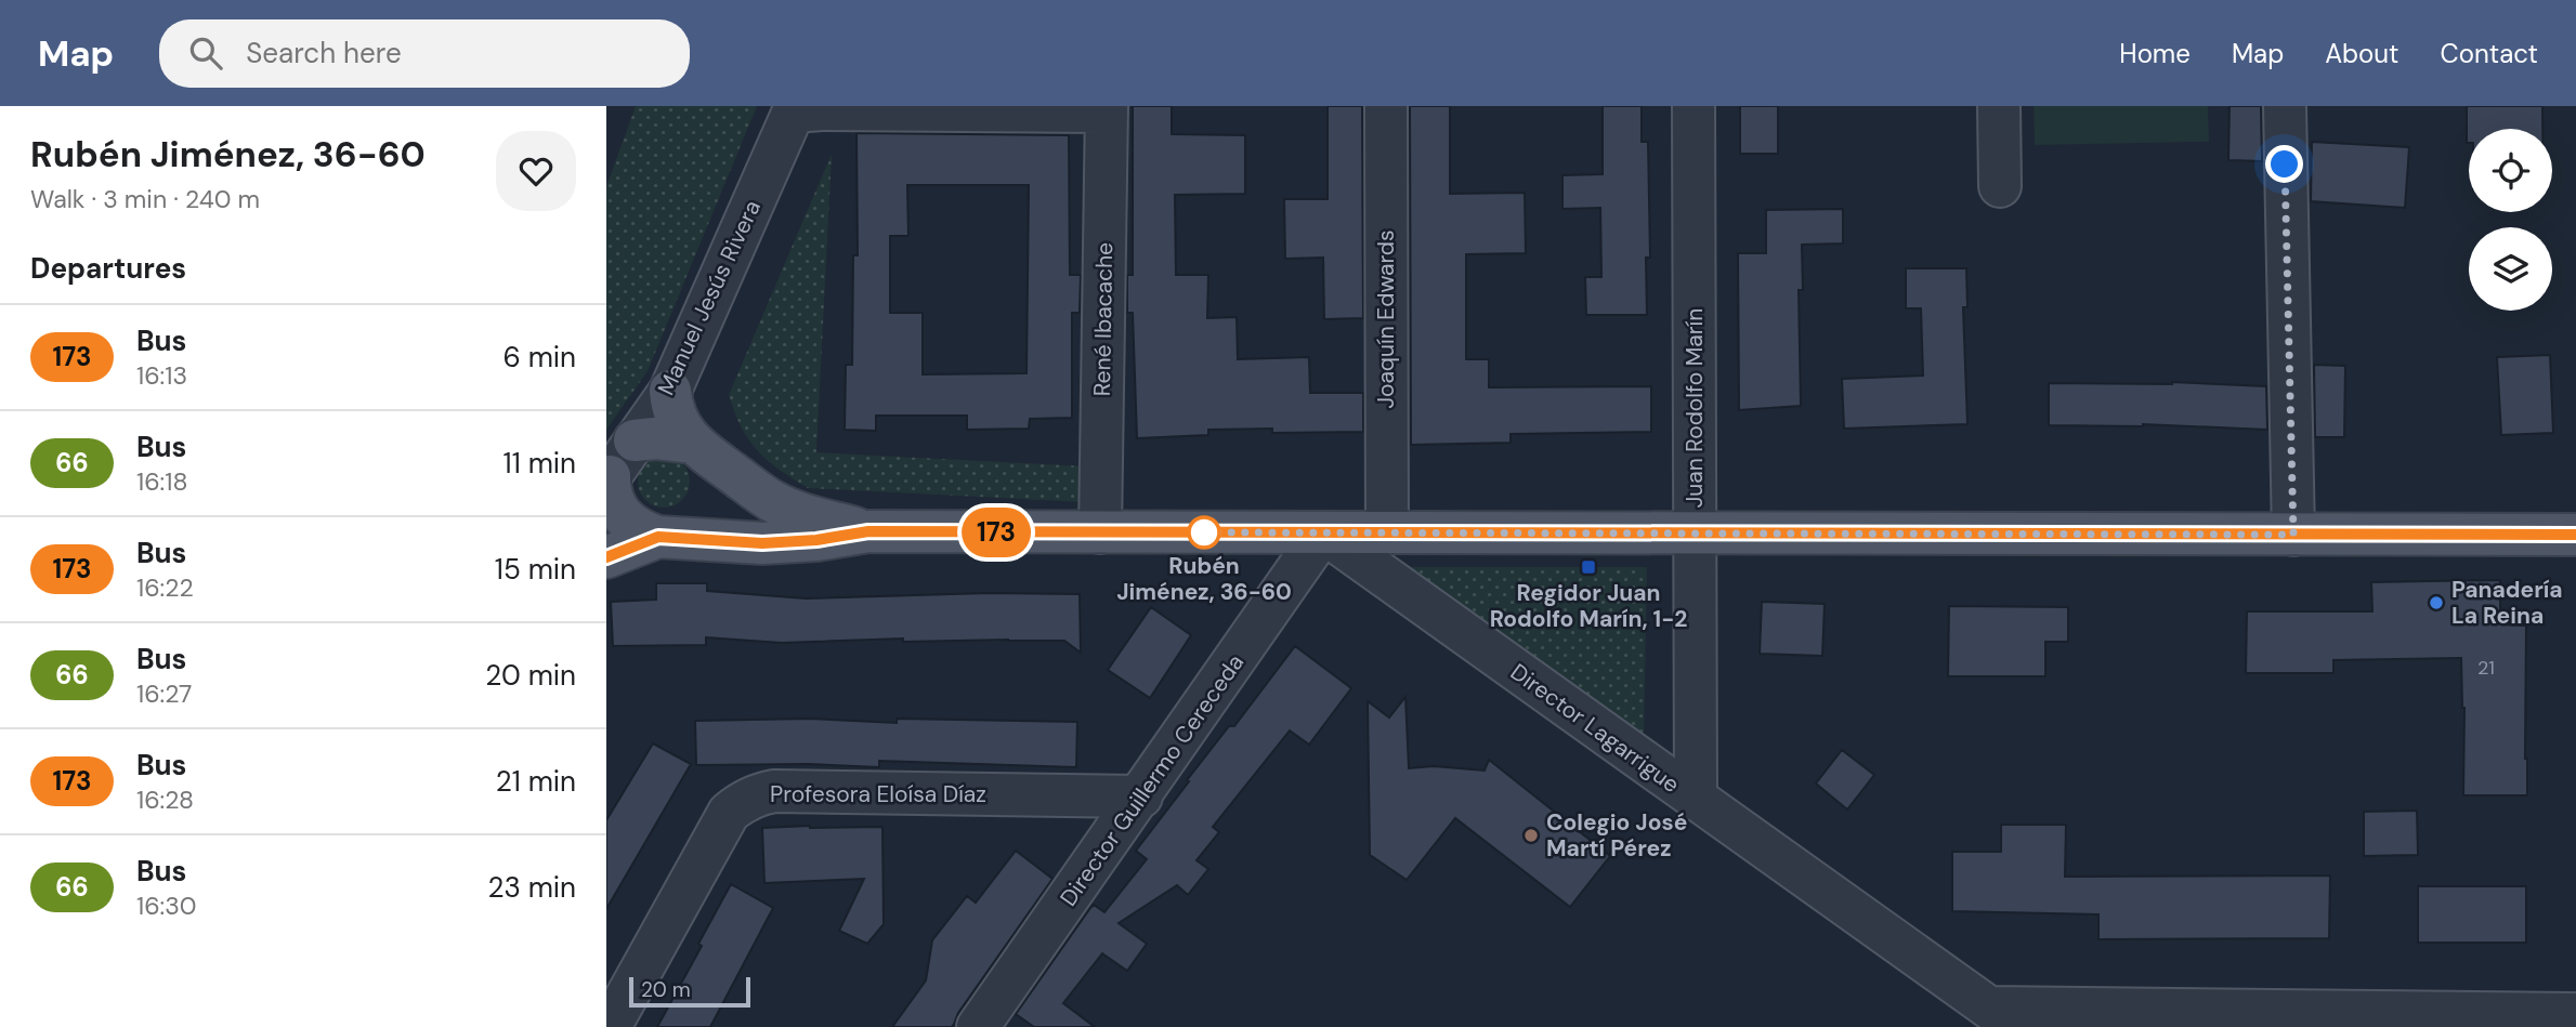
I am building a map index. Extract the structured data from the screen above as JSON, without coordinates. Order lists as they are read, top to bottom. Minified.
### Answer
{"streets":{"street":["Manuel Jesús Rivera","René Ibacache","Joaquín Edwards","Juan Rodolfo Marín","Director Lagarrigue","Director Guillermo Cereceda","Profesora Eloísa Díaz"]},"crossings":[["Juan Rodolfo Marín","Director Lagarrigue"],["Director Lagarrigue","Director Guillermo Cereceda"],["Director Guillermo Cereceda","Profesora Eloísa Díaz"]],"places":{"other":["Rubén Jiménez, 36-60","Panadería La Reina","Colegio José Martí Pérez"],"transit":["Regidor Juan Rodolfo Marín, 1-2"]},"lines":["bus line 173"],"house_numbers":["21"],"scale_bar":"20 m","page":{"header":"Map","search":"Search here","nav":["Home","Map","About","Contact"],"heading":[["Rubén Jiménez, 36-60","Walk · 3 min · 240 m"],"Departures"],"on_map":"173","list":[{"mark":"173","name":"Bus","note":"16:13","value":"6 min"},{"mark":"66","name":"Bus","note":"16:18","value":"11 min"},{"mark":"173","name":"Bus","note":"16:22","value":"15 min"},{"mark":"66","name":"Bus","note":"16:27","value":"20 min"},{"mark":"173","name":"Bus","note":"16:28","value":"21 min"},{"mark":"66","name":"Bus","note":"16:30","value":"23 min"}],"scale":"20 m"}}
